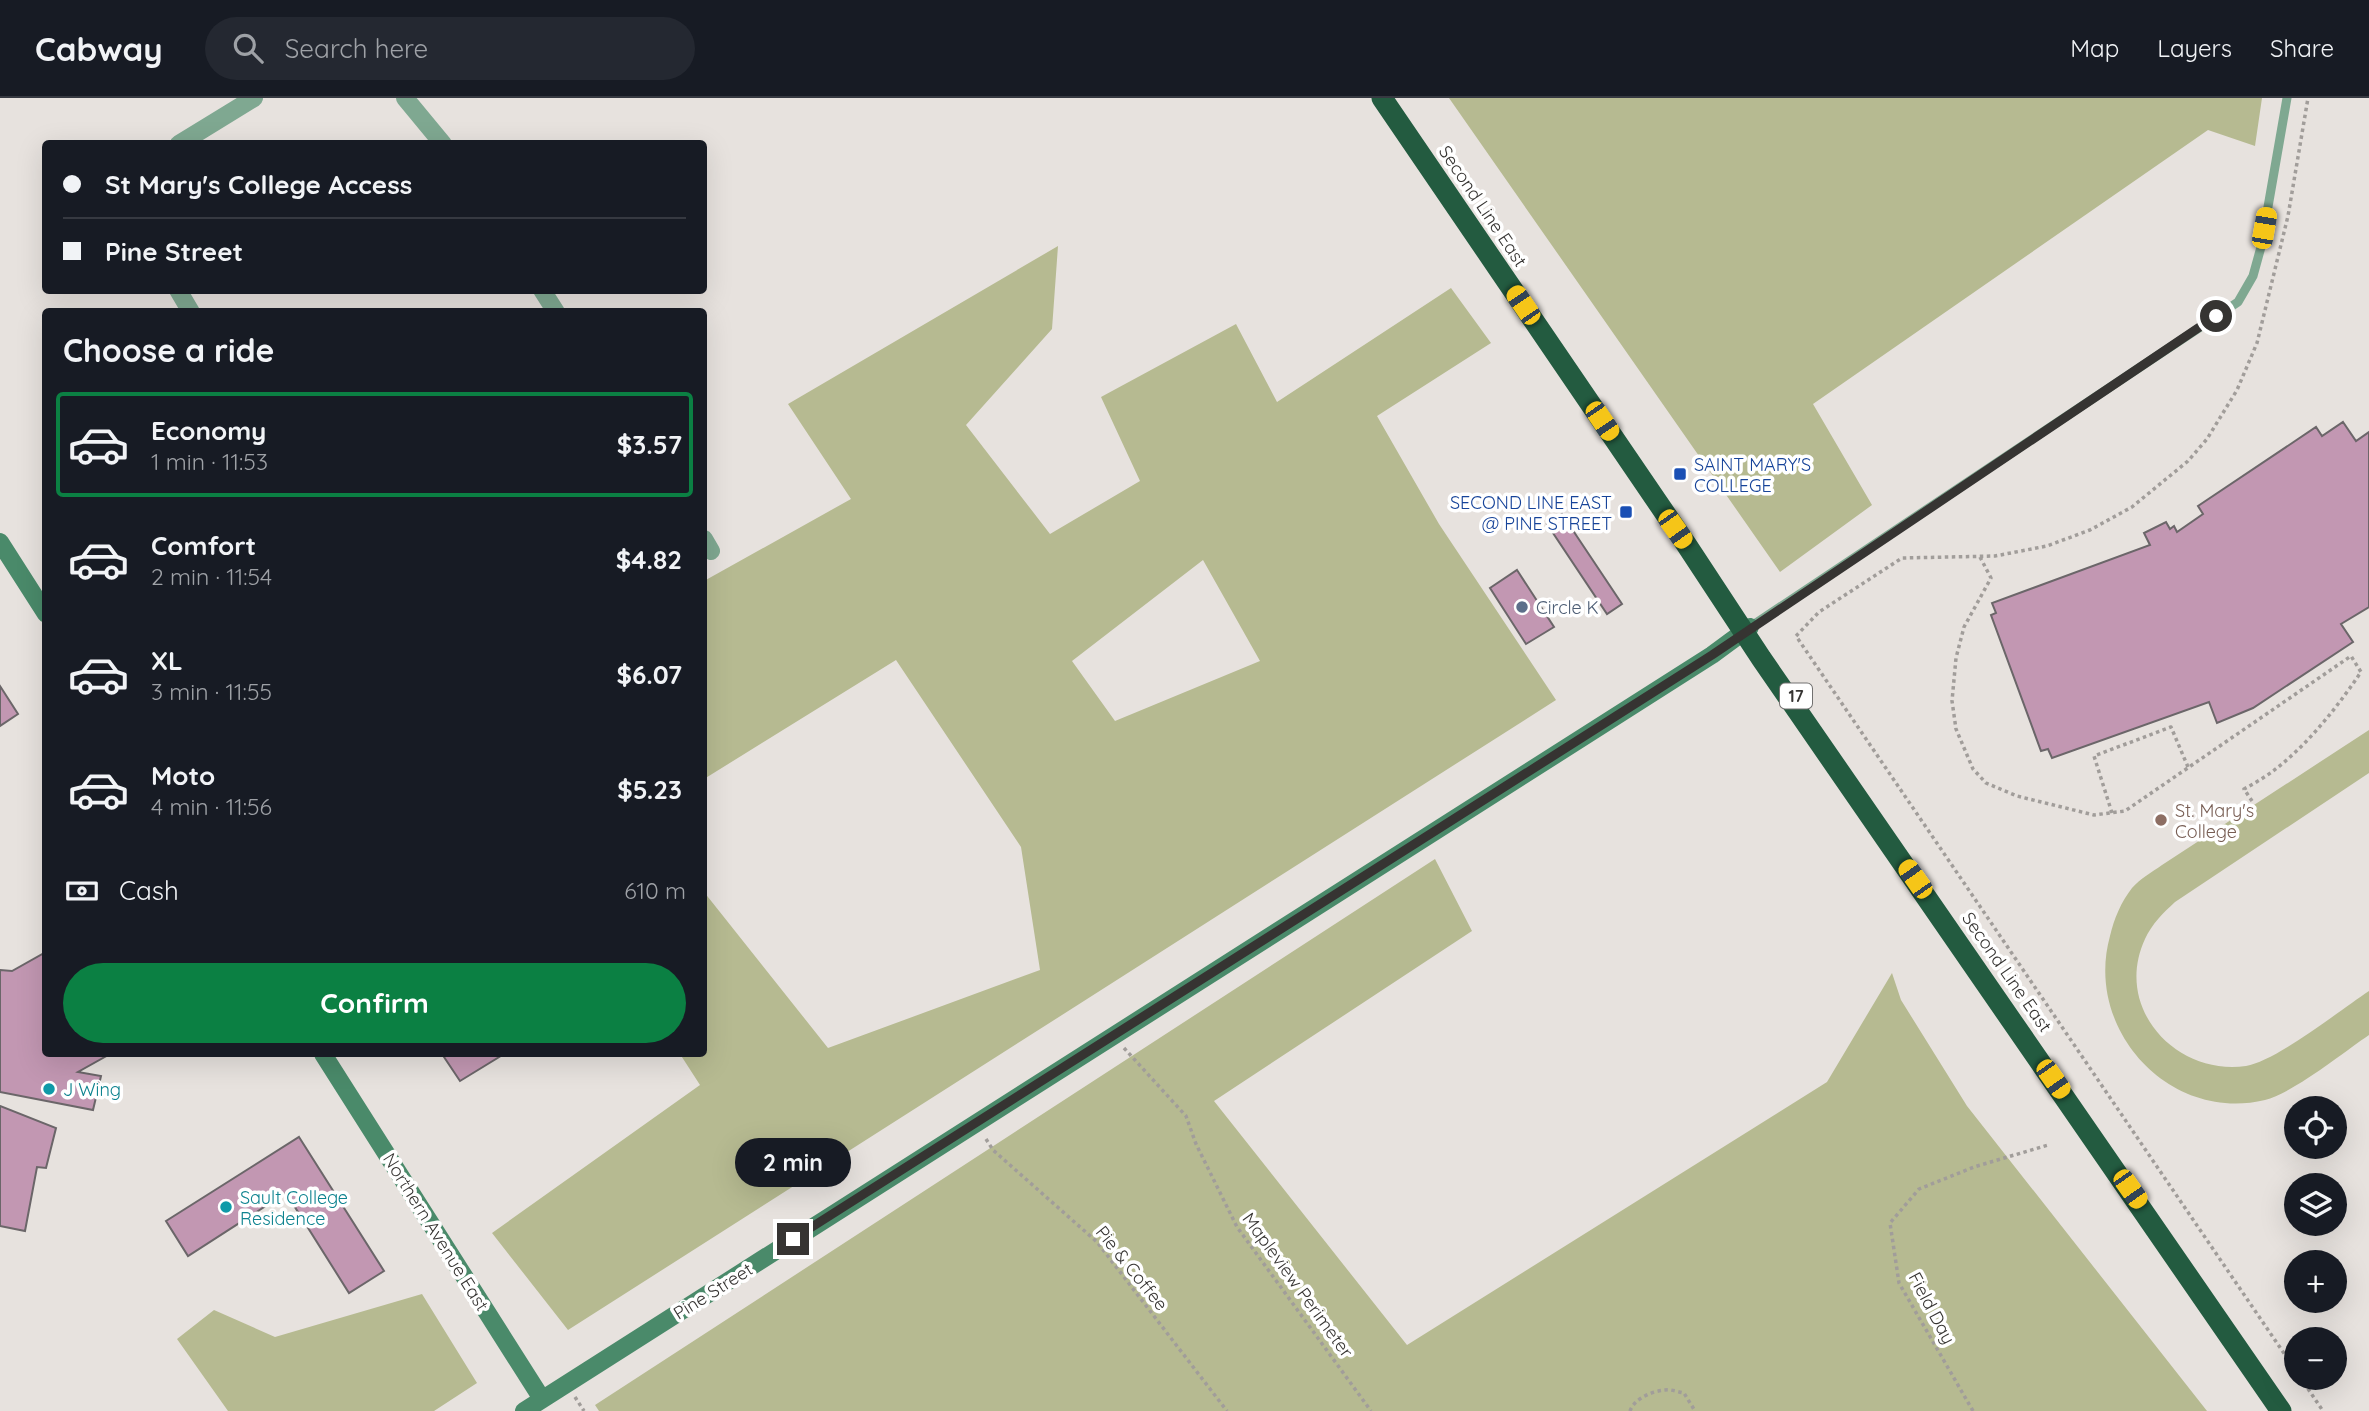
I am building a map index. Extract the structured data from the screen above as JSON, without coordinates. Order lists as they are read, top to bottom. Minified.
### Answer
{"streets":{"highway":["Second Line East","17"],"street":["Northern Avenue East","Pine Street"],"path":["Pie & Coffee","Mapleview Perimeter","Field Day"]},"crossings":[["Second Line East","Pine Street"],["Northern Avenue East","Pine Street"],["Pie & Coffee","Pine Street"],["Mapleview Perimeter","Pine Street"]],"places":{"transit":["SAINT MARY'S COLLEGE","SECOND LINE EAST @ PINE STREET"],"other":["Circle K","St. Mary's College","J Wing","Sault College Residence"]},"page":{"header":"Cabway","search":"Search here","nav":["Map","Layers","Share"],"banner":["St Mary's College Access","Pine Street"],"heading":"Choose a ride","list":[{"name":"Economy","note":"1 min · 11:53","value":"$3.57"},{"name":"Comfort","note":"2 min · 11:54","value":"$4.82"},{"name":"XL","note":"3 min · 11:55","value":"$6.07"},{"name":"Moto","note":"4 min · 11:56","value":"$5.23"}],"pay":["Cash","610 m"],"buttons":"Confirm","map_buttons":["+","−"],"bubble":"2 min"}}
